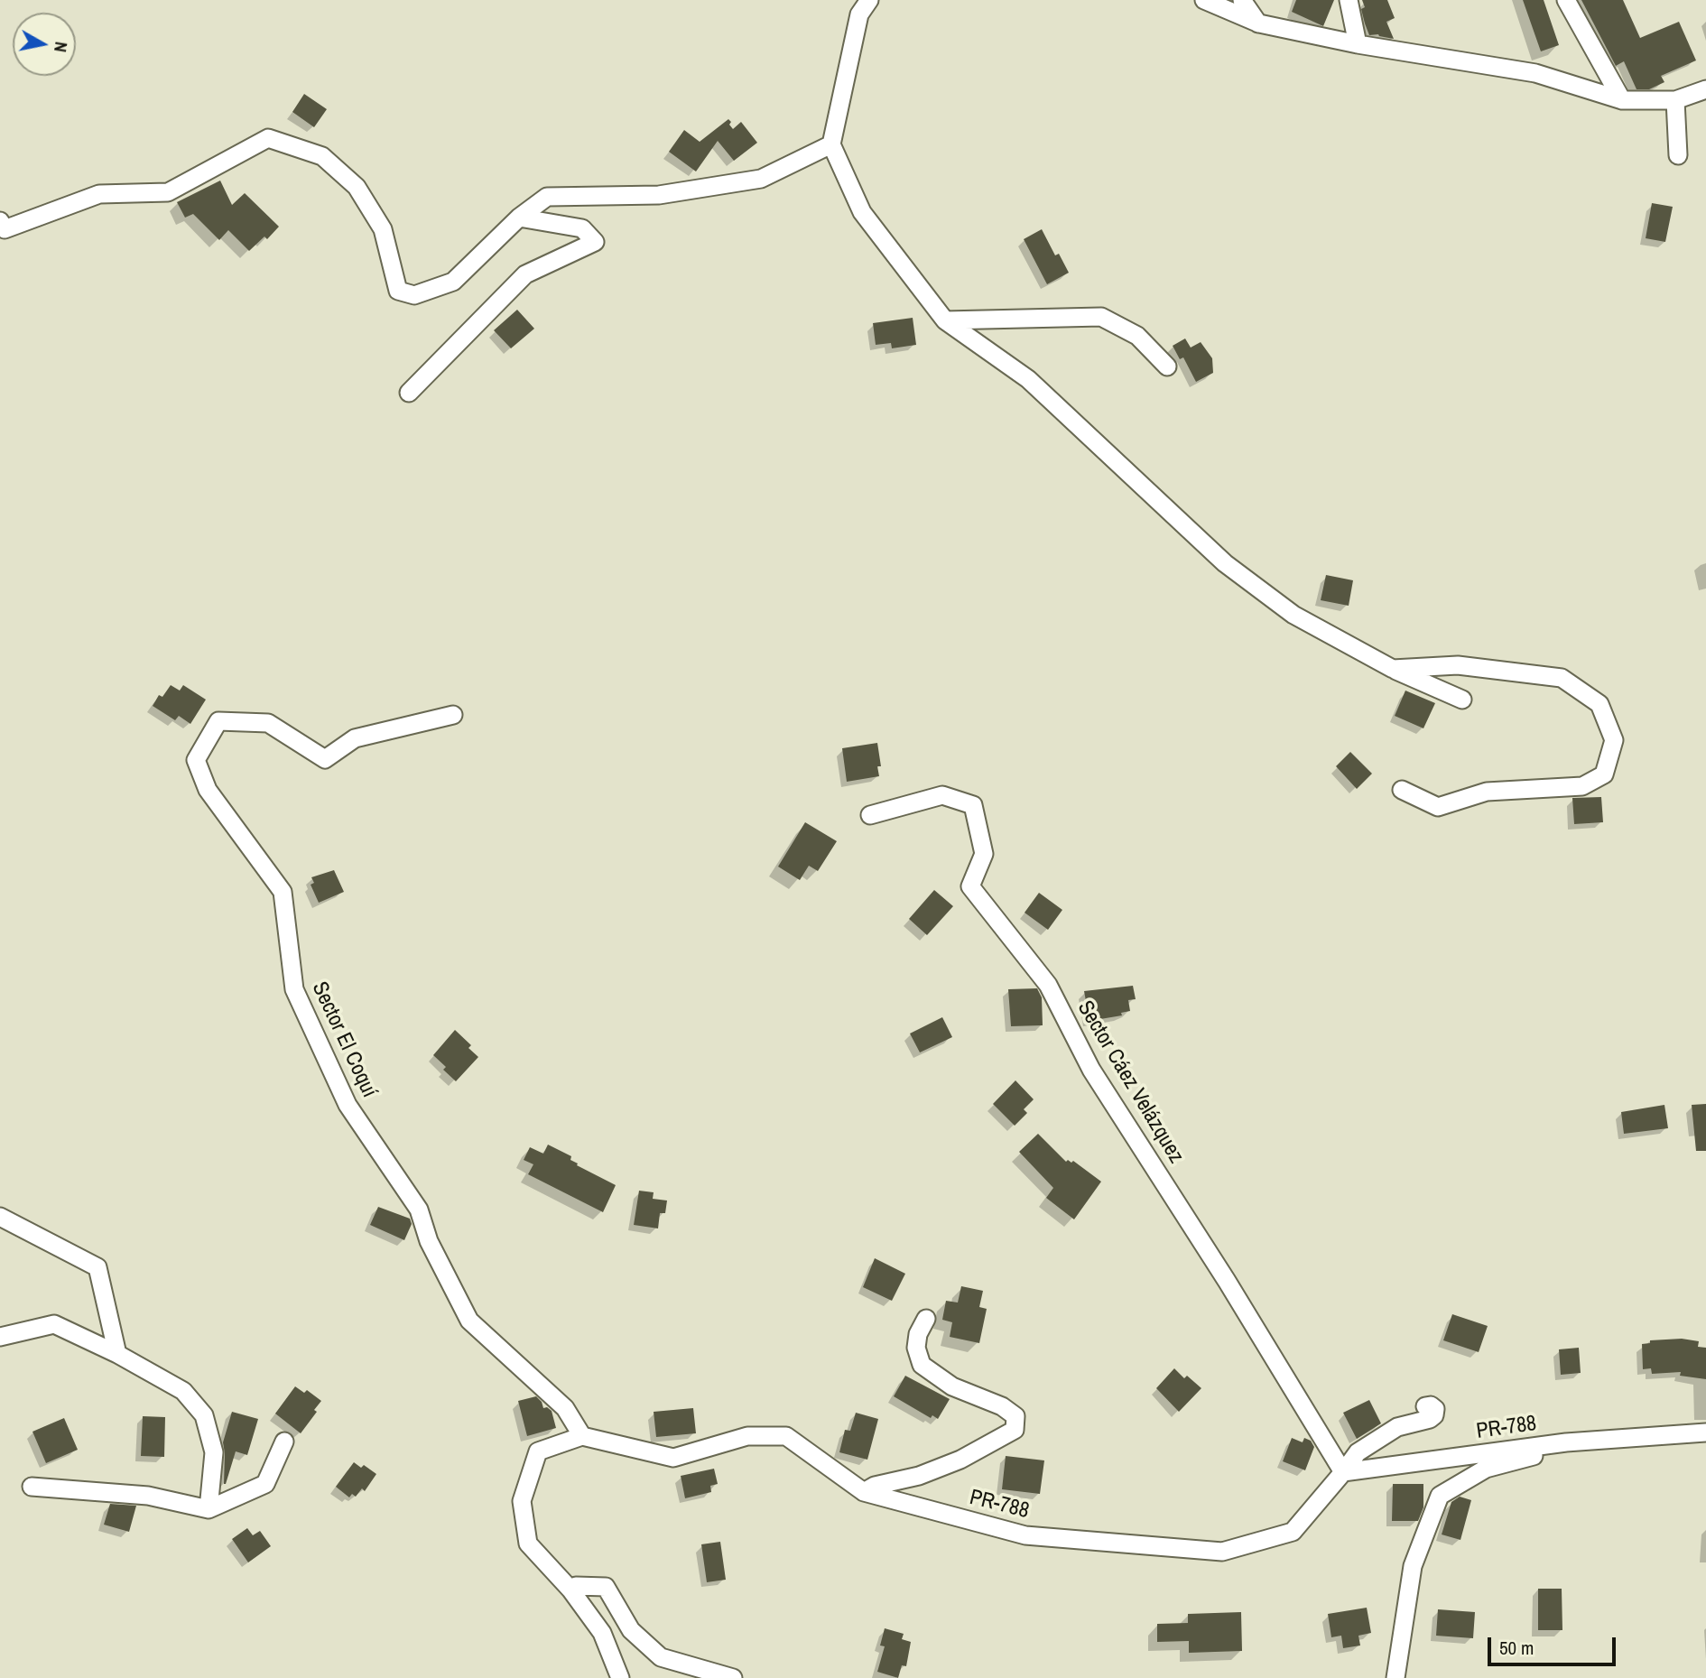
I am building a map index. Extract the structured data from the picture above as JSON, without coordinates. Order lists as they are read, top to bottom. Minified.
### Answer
{"streets":{"street":["Sector El Coquí","Sector Cáez Velázquez","PR-788"]},"crossings":[["Sector El Coquí","PR-788"],["Sector Cáez Velázquez","PR-788"]],"scale_bar":"50 m","north":"right"}
